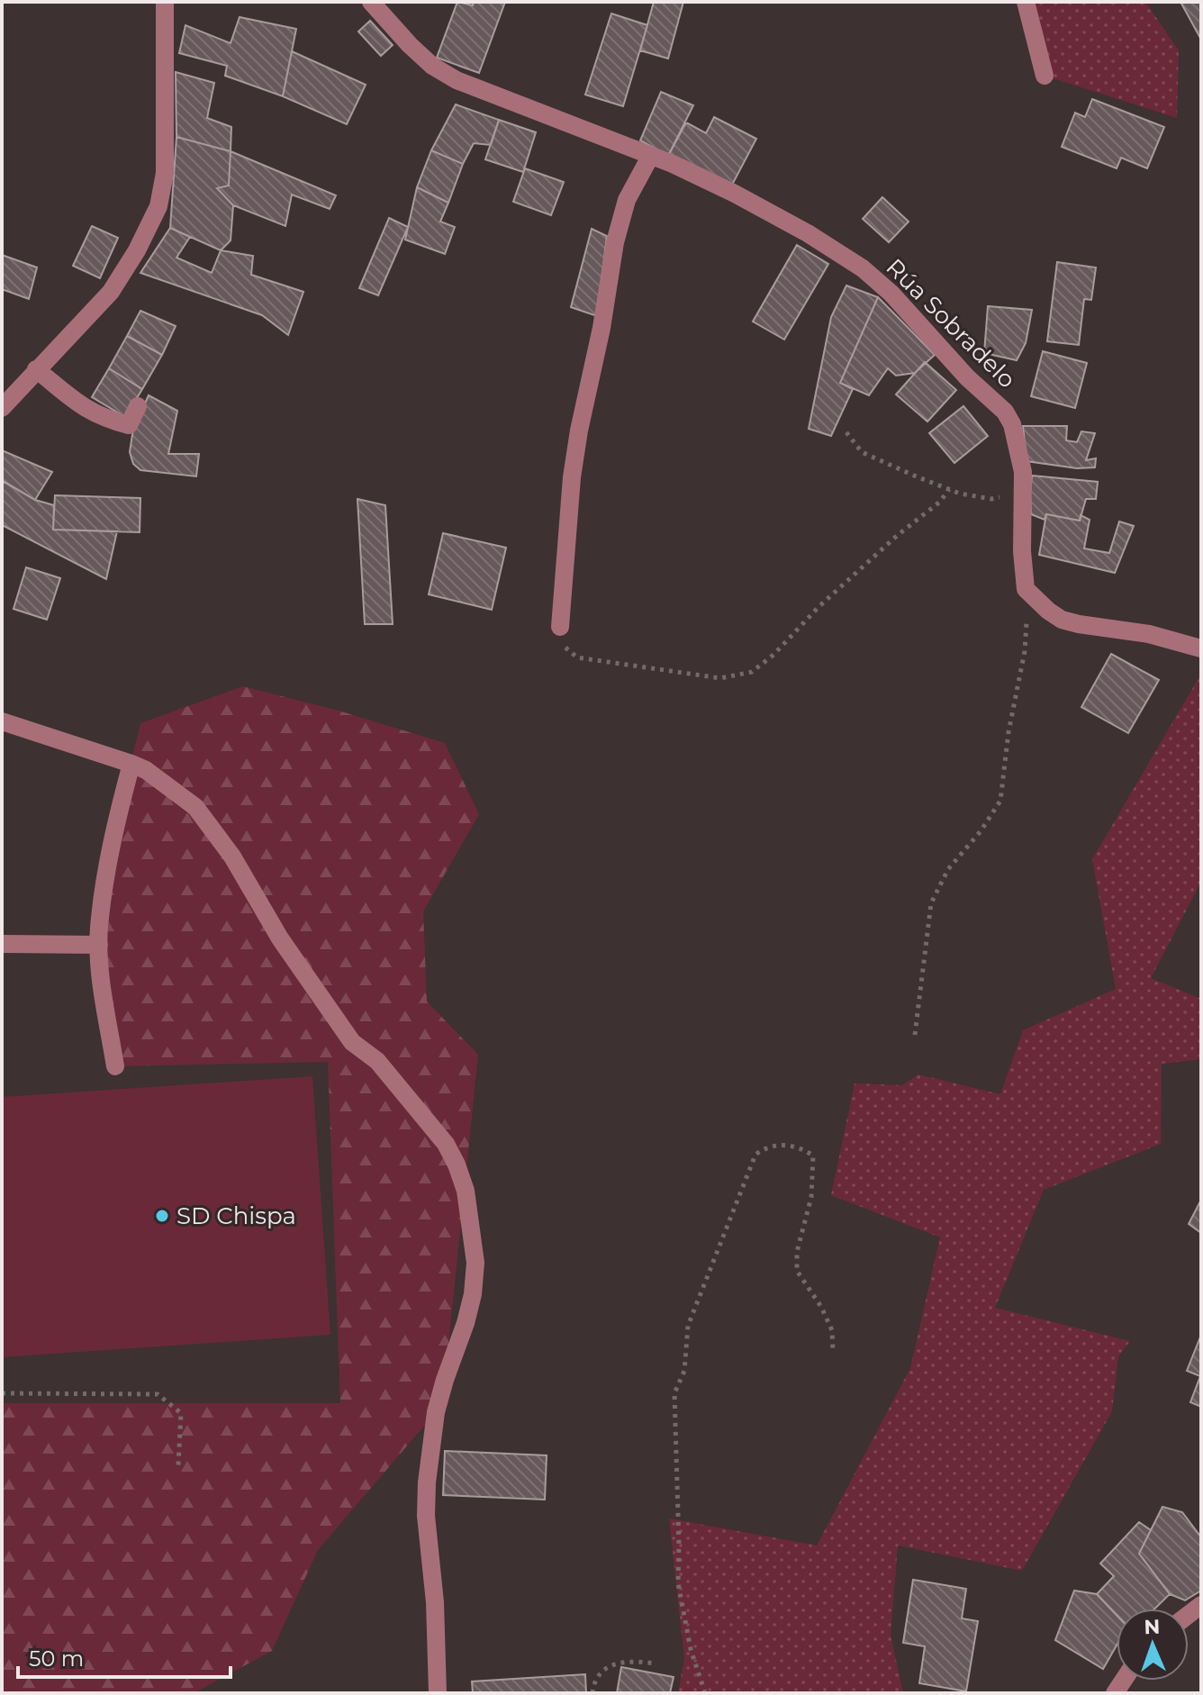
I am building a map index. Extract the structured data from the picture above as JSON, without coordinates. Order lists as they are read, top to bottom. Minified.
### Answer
{"streets":{"street":["Rúa Sobradelo"]},"places":["SD Chispa"],"scale_bar":"50 m","north":"top"}
